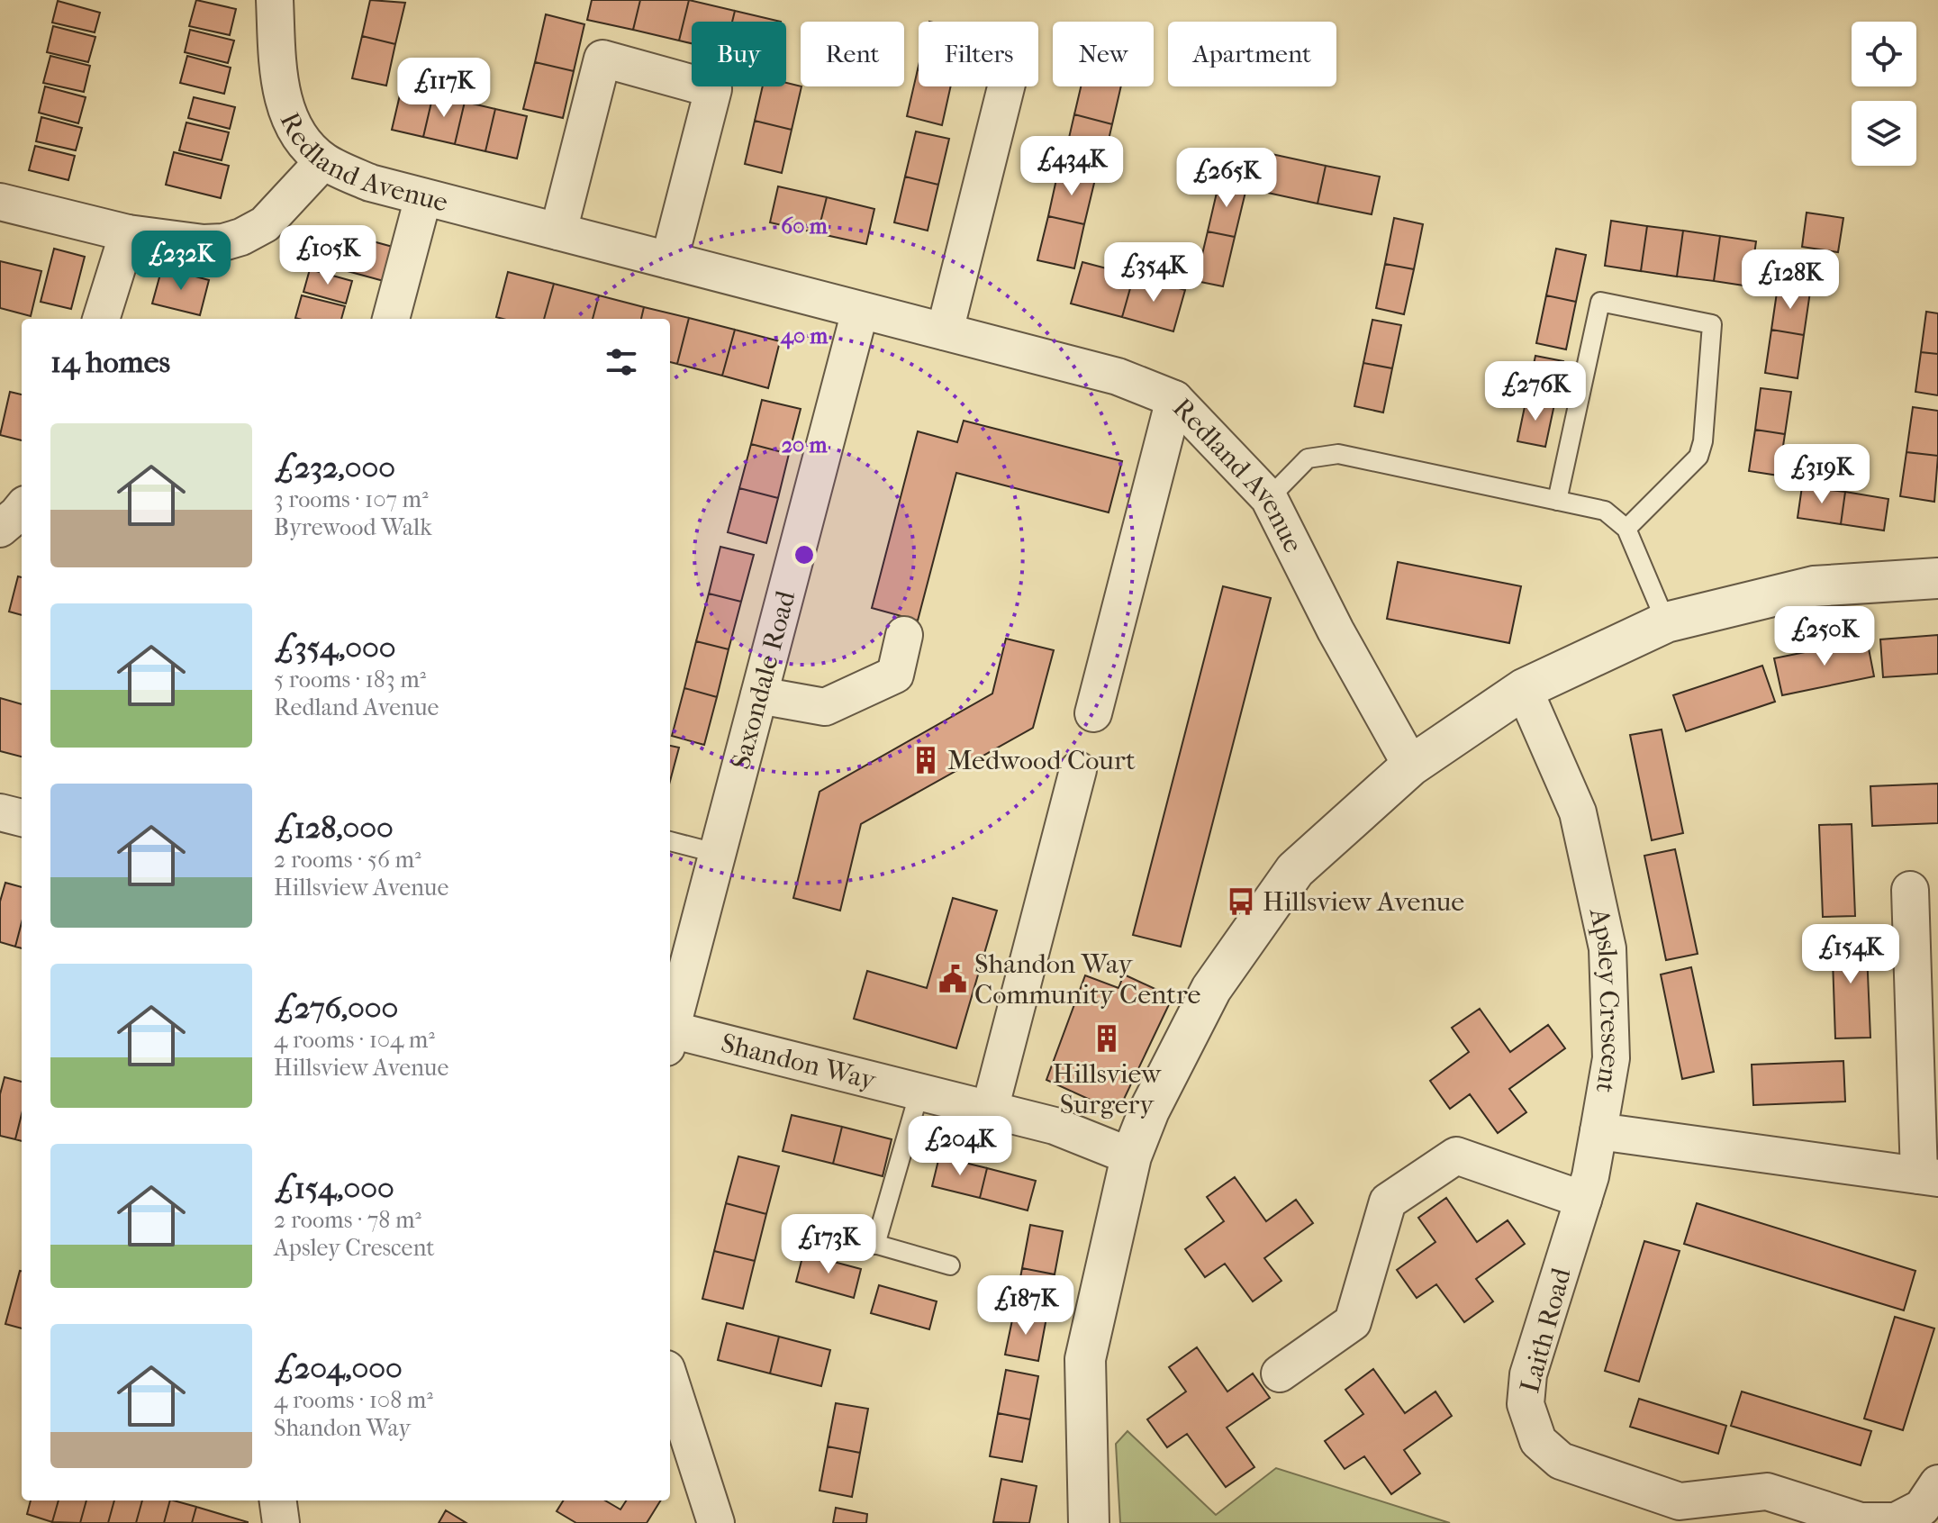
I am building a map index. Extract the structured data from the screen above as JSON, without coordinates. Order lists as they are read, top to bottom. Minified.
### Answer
{"streets":{"street":["Redland Avenue","Saxondale Road","Apsley Crescent","Shandon Way","Laith Road"]},"crossings":[["Redland Avenue","Saxondale Road"],["Apsley Crescent","Laith Road"]],"places":{"building":["Medwood Court","Hillsview Surgery"],"bus stop":["Hillsview Avenue"],"public building":["Shandon Way Community Centre"]},"page":{"chip":["Buy","Rent","Filters","New","Apartment"],"price":["£117K","£434K","£265K","£105K","£232K","£354K","£128K","£276K","£319K","£250K","£154K","£204K","£173K","£187K"],"heading":"14 homes","list":[{"name":"£232,000","note":"3 rooms · 107 m² · Byrewood Walk"},{"name":"£354,000","note":"5 rooms · 183 m² · Redland Avenue"},{"name":"£128,000","note":"2 rooms · 56 m² · Hillsview Avenue"},{"name":"£276,000","note":"4 rooms · 104 m² · Hillsview Avenue"},{"name":"£154,000","note":"2 rooms · 78 m² · Apsley Crescent"},{"name":"£204,000","note":"4 rooms · 108 m² · Shandon Way"}]},"rings":["60 m","40 m","20 m"]}
